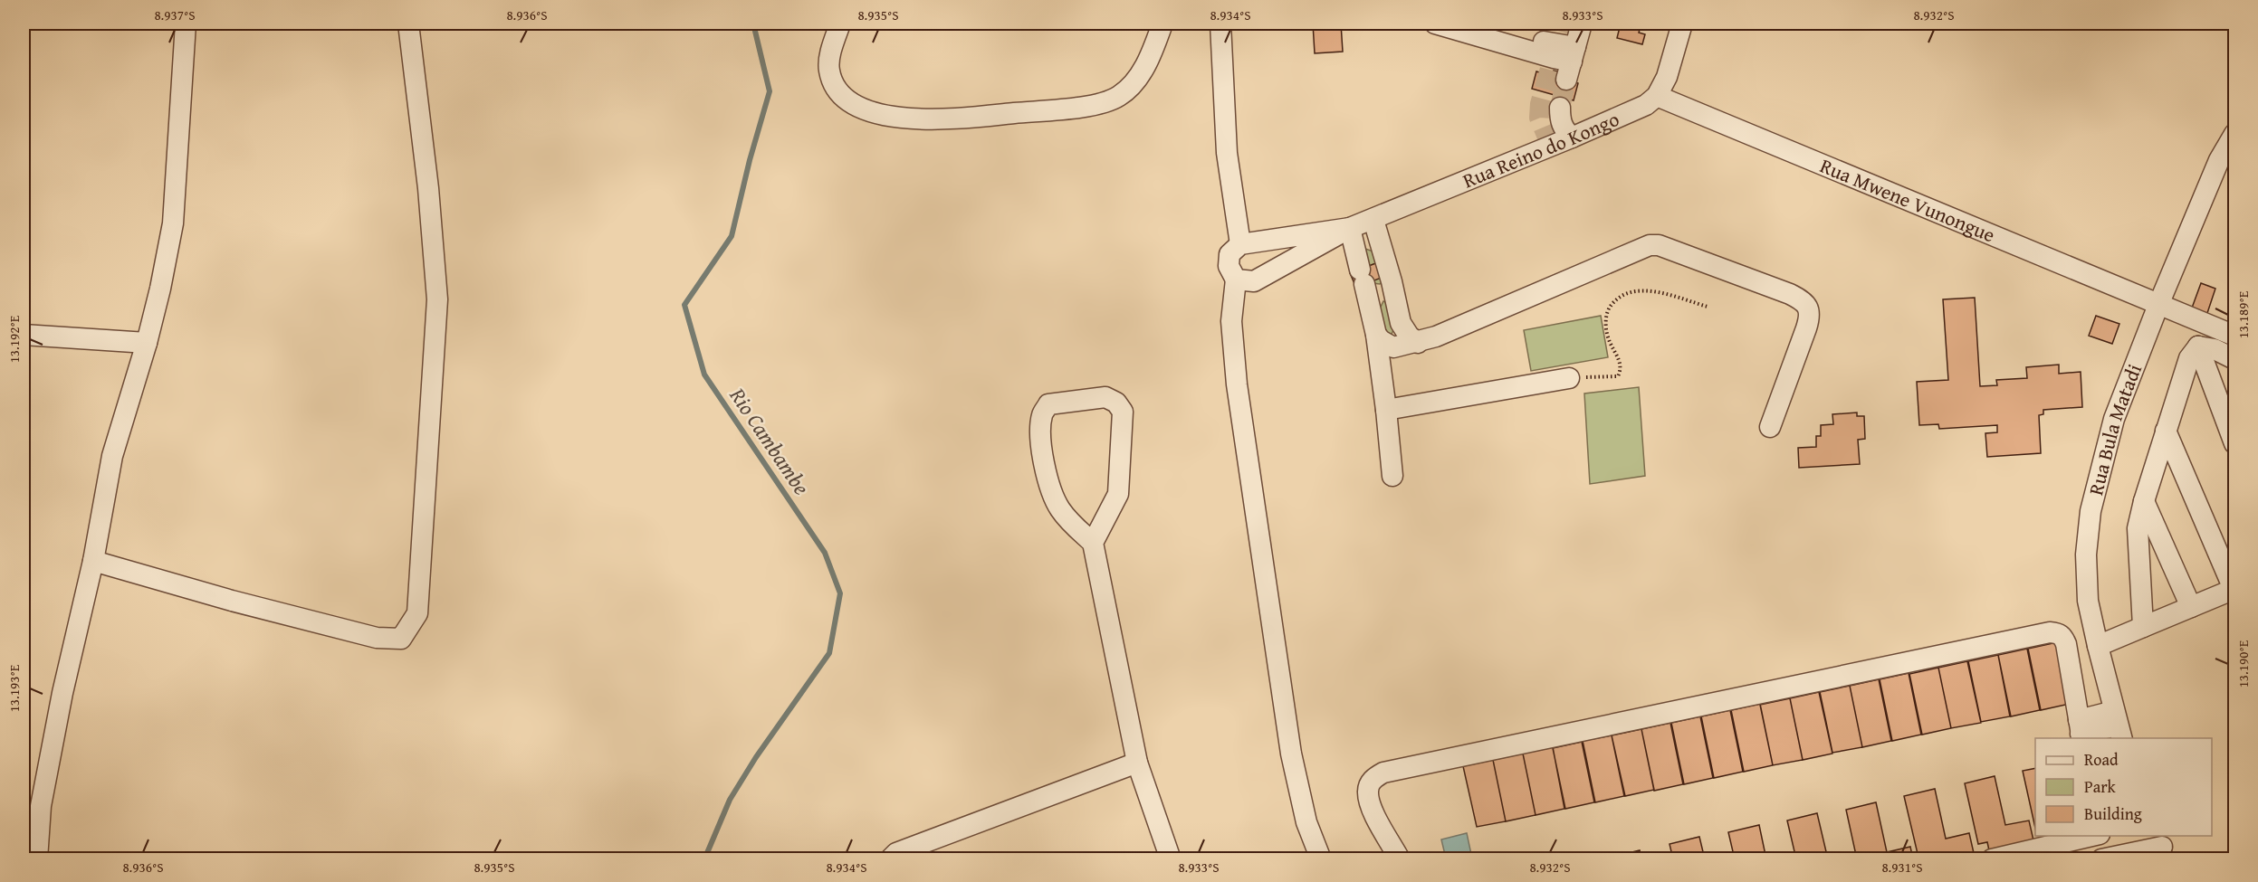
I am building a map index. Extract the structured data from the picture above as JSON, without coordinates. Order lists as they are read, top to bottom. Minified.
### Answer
{"streets":{"street":["Rua Reino do Kongo","Rua Mwene Vunongue","Rua Bula Matadi"]},"crossings":[["Rua Reino do Kongo","Rua Mwene Vunongue"],["Rua Mwene Vunongue","Rua Bula Matadi"]],"water":["Rio Cambambe"],"legend":["Road","Park","Building"],"coordinates":["8.937°S","8.936°S","8.935°S","8.934°S","8.933°S","8.932°S","13.189°E","13.192°E","13.190°E","13.193°E","8.931°S"]}
